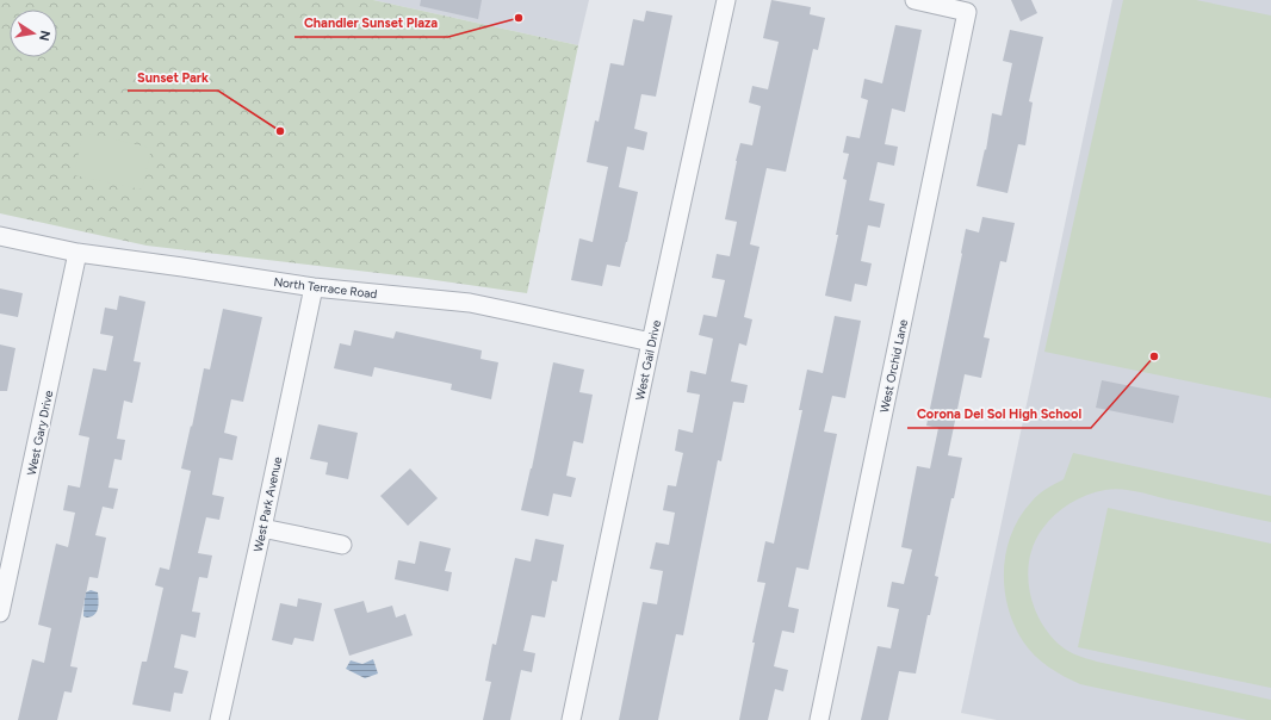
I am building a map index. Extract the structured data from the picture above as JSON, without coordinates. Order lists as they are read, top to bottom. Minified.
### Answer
{"streets":{"street":["North Terrace Road","West Gail Drive","West Orchid Lane","West Gary Drive","West Park Avenue"]},"crossings":[["North Terrace Road","West Gail Drive"],["North Terrace Road","West Gary Drive"],["North Terrace Road","West Park Avenue"]],"places":["Chandler Sunset Plaza","Sunset Park","Corona Del Sol High School"],"north":"right"}
